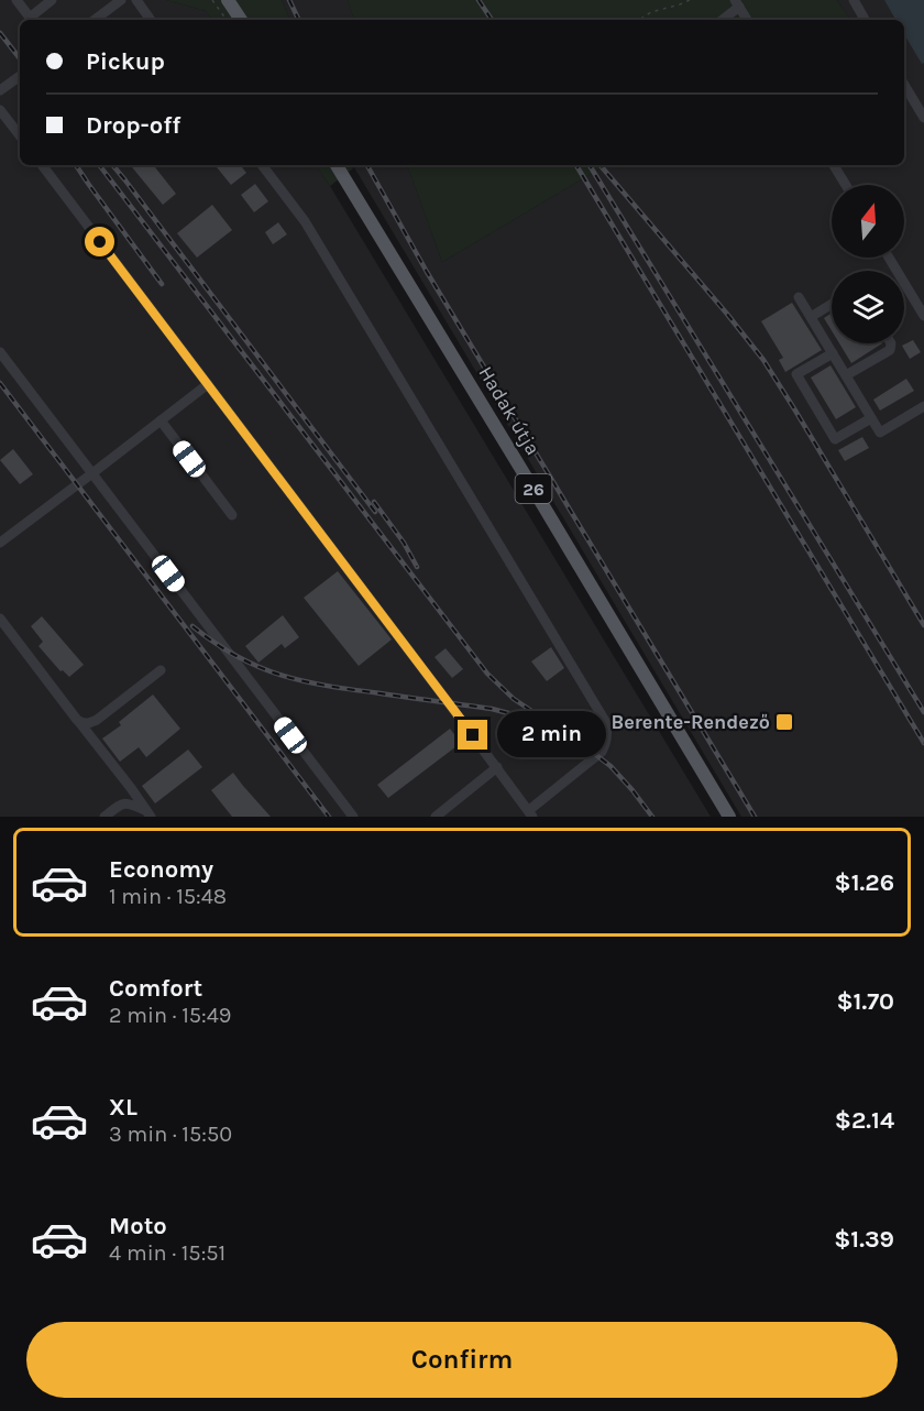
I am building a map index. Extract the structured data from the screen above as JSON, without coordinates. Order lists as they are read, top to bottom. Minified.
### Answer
{"streets":{"main road":["Hadak útja","26"]},"places":{"transit":["Berente-Rendező"]},"north":"top","page":{"banner":["Pickup","Drop-off"],"bubble":"2 min","list":[{"name":"Economy","note":"1 min · 15:48","value":"$1.26"},{"name":"Comfort","note":"2 min · 15:49","value":"$1.70"},{"name":"XL","note":"3 min · 15:50","value":"$2.14"},{"name":"Moto","note":"4 min · 15:51","value":"$1.39"}],"buttons":"Confirm"}}
